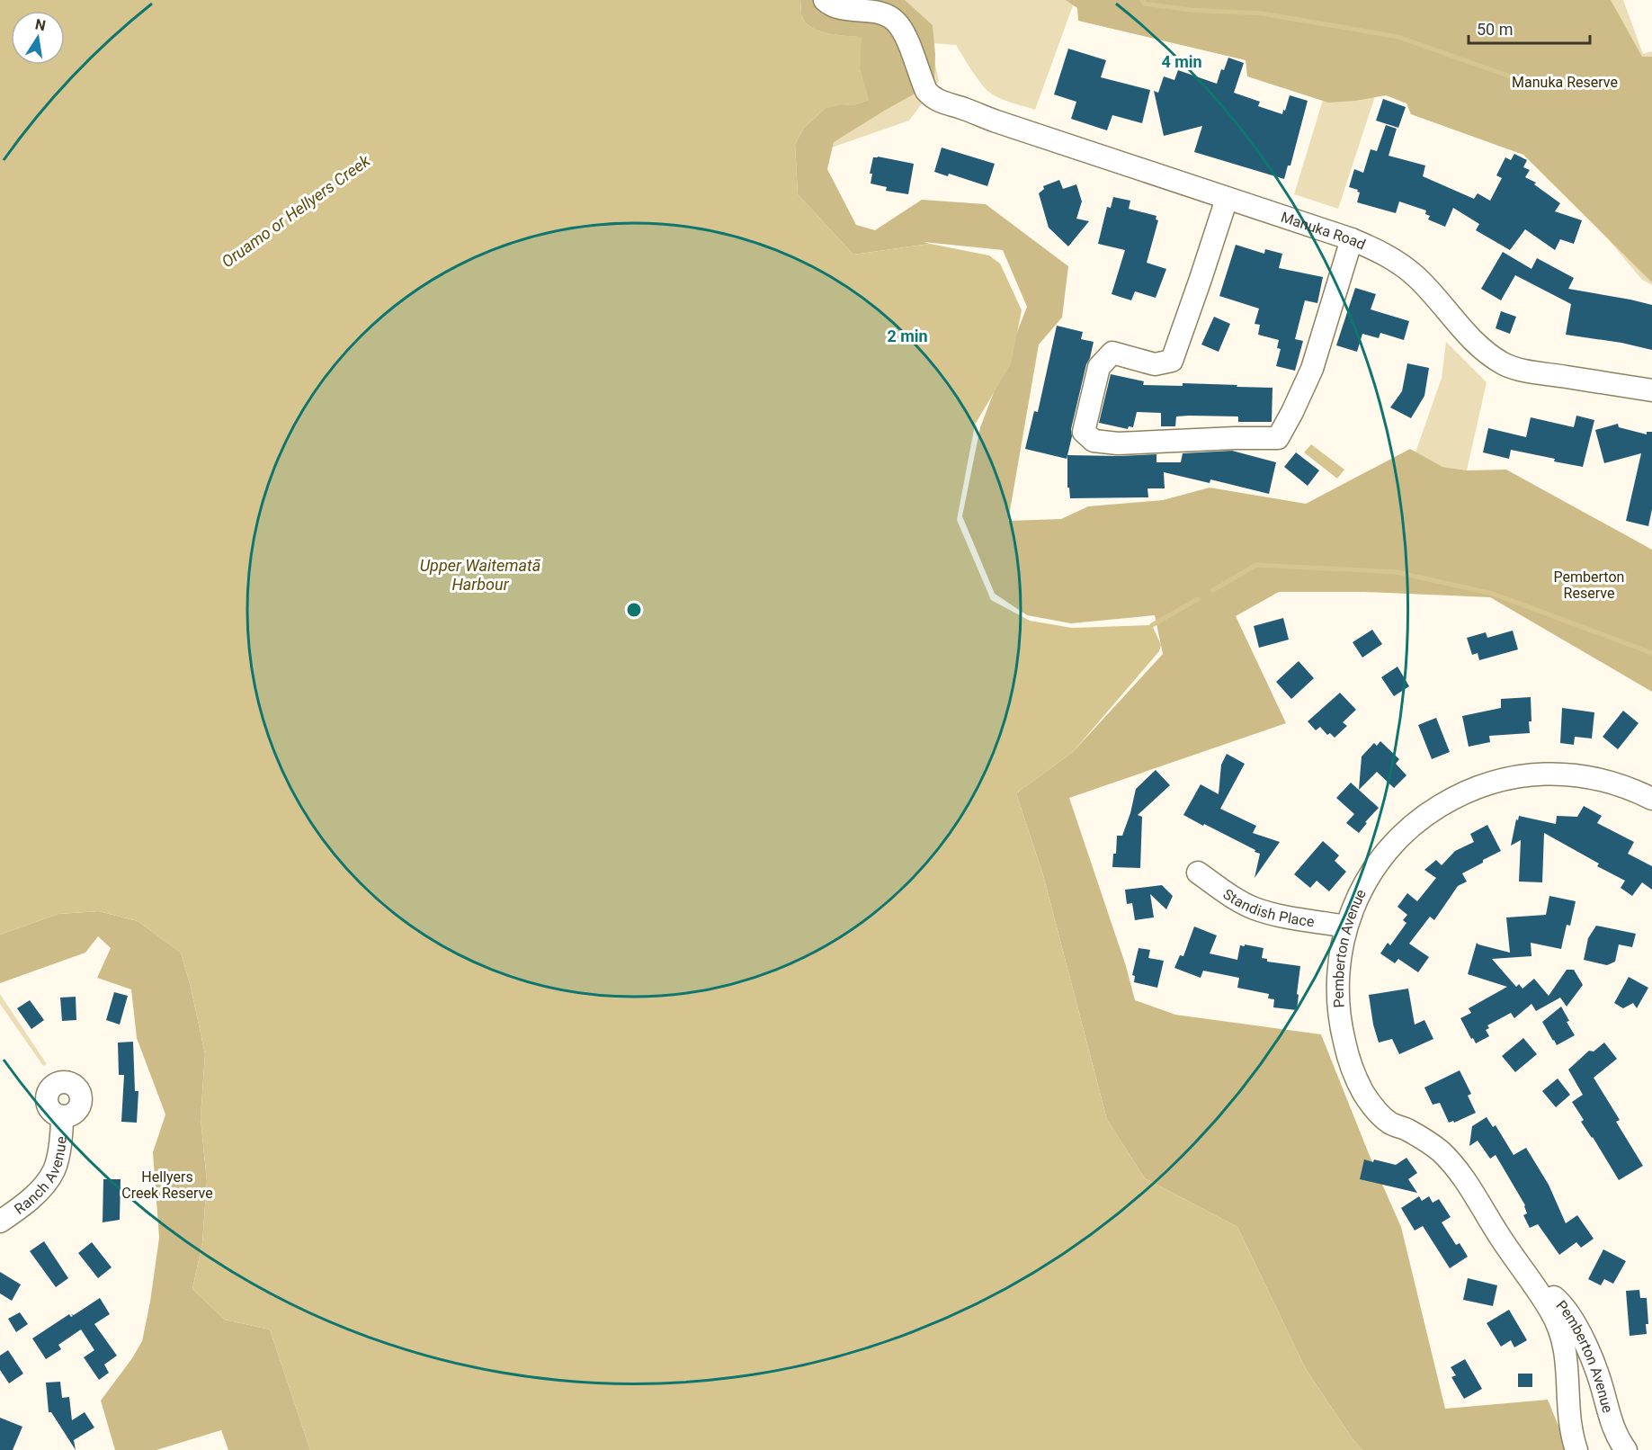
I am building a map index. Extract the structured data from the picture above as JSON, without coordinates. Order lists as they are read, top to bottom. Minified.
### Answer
{"streets":{"street":["Manuka Road","Standish Place","Pemberton Avenue","Ranch Avenue"]},"crossings":[["Standish Place","Pemberton Avenue"]],"water":["Oruamo or Hellyers Creek","Upper Waitematā Harbour"],"parks":["Manuka Reserve","Pemberton Reserve","Hellyers Creek Reserve"],"scale_bar":"50 m","north":"top","rings":["4 min","2 min"]}
